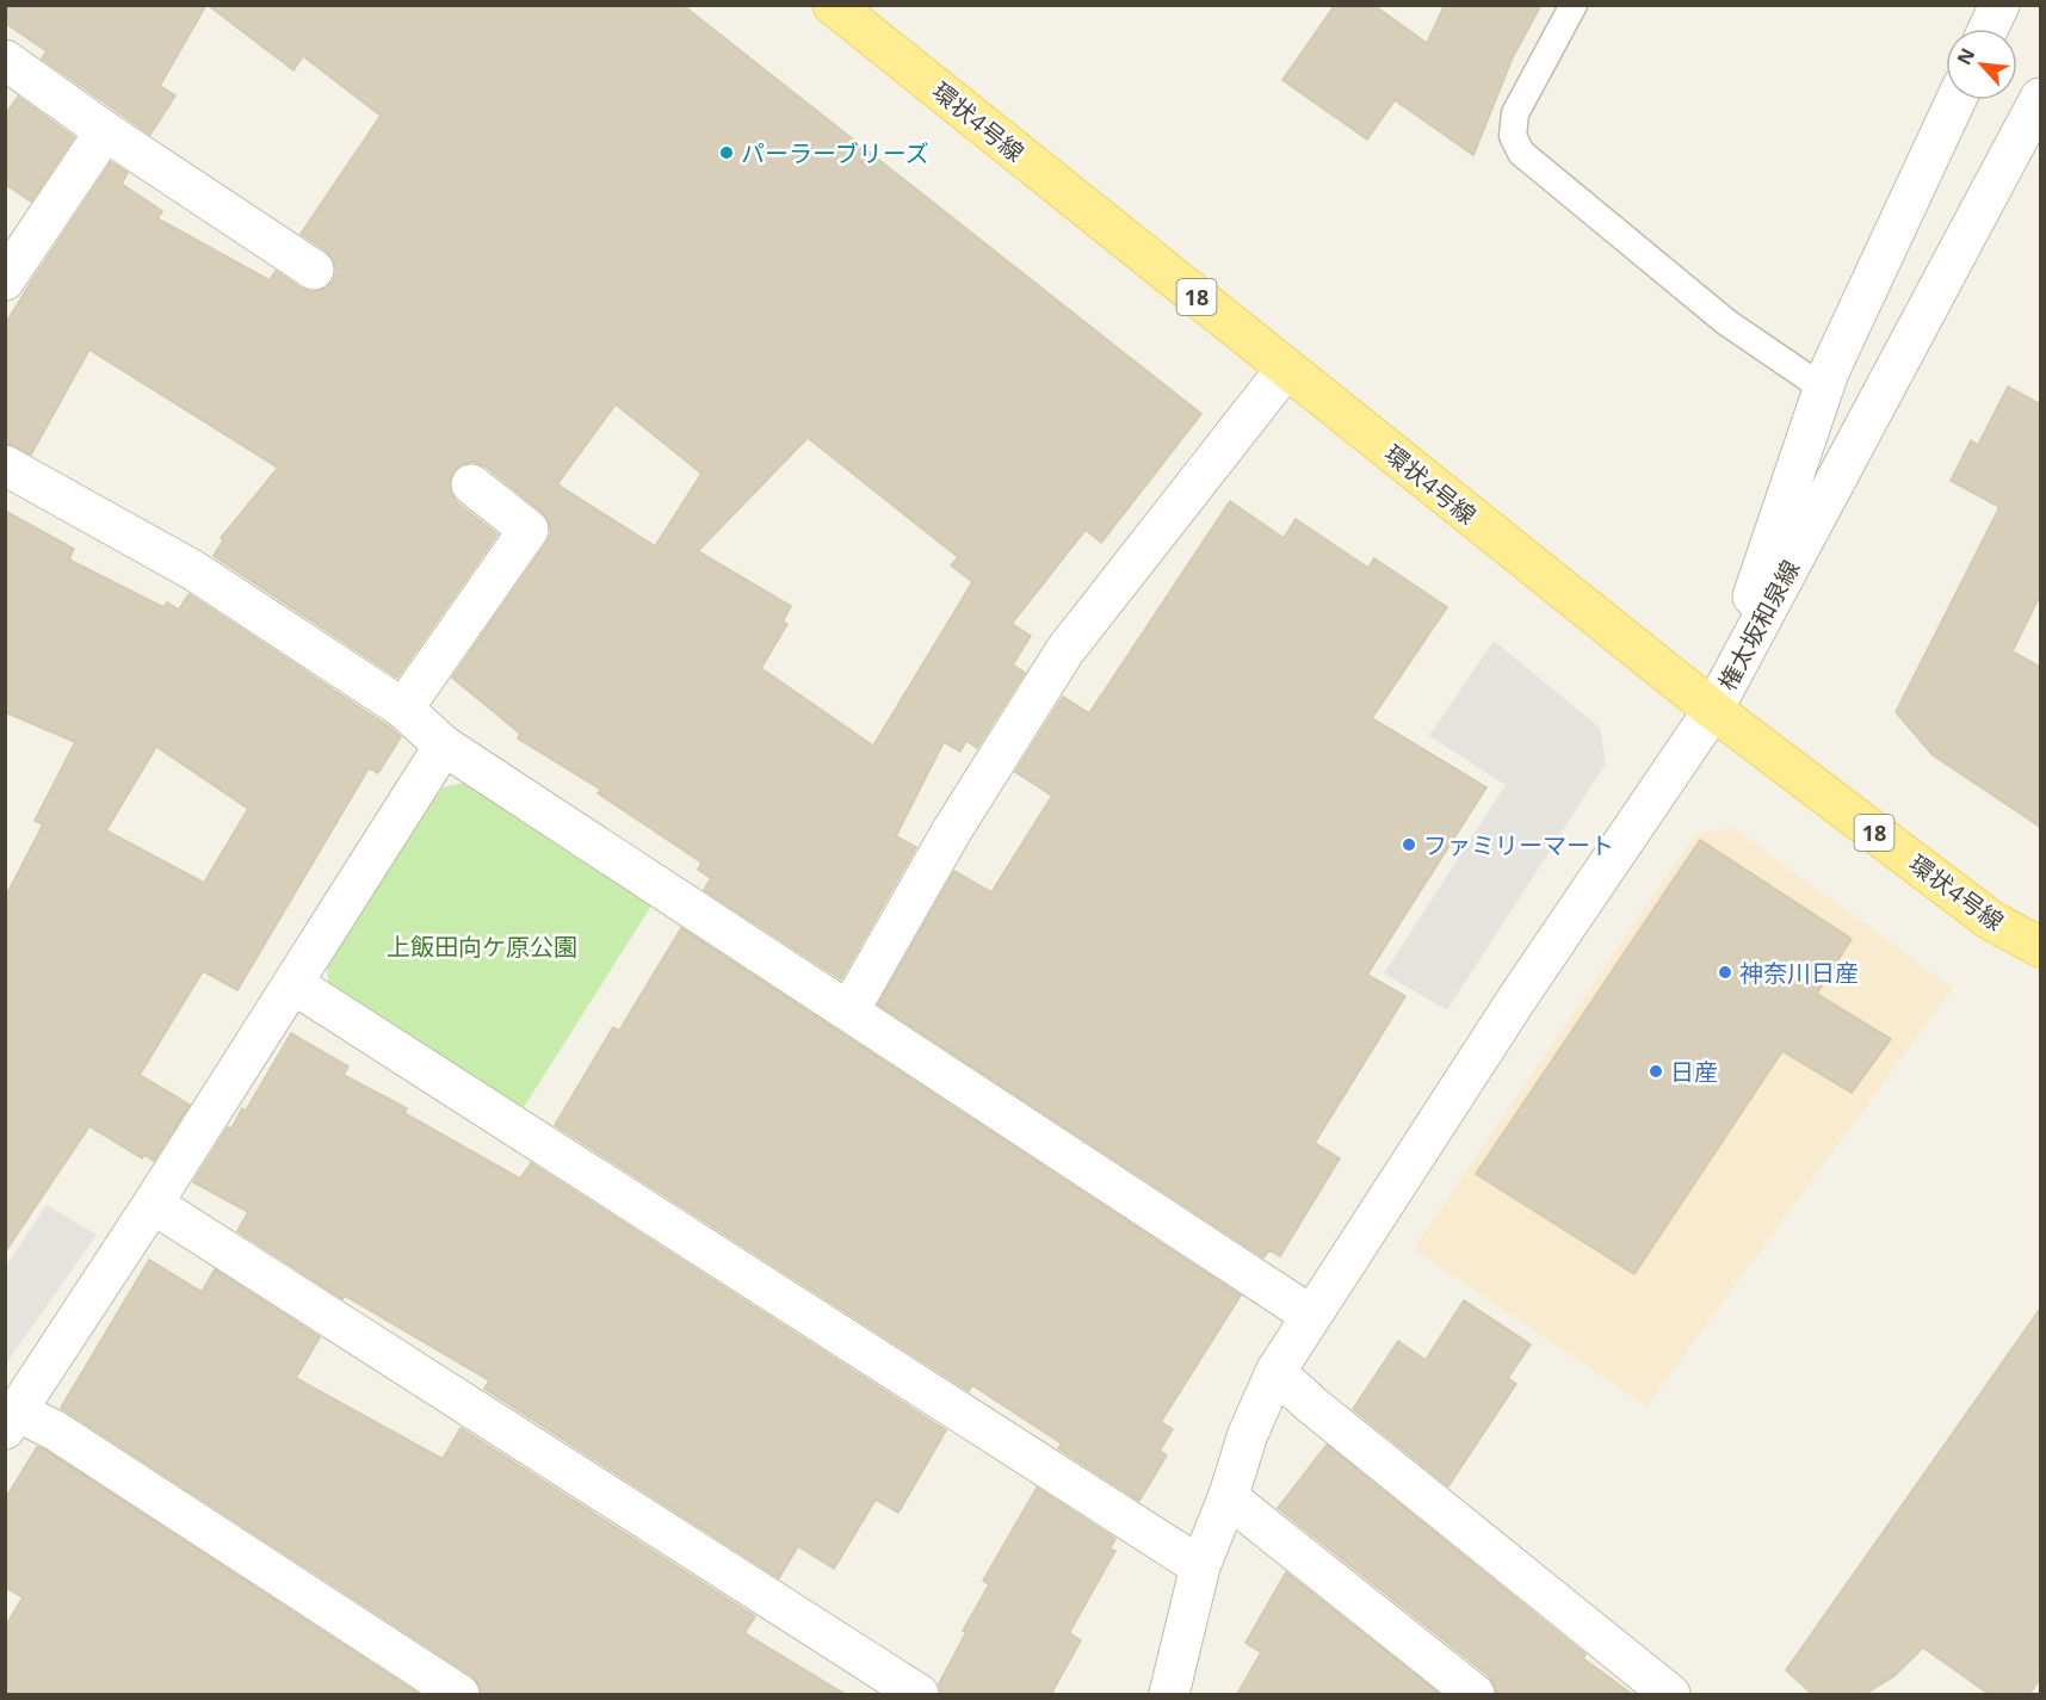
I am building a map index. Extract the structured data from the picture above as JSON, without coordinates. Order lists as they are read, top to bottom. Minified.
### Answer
{"streets":{"main road":["環状4号線","18"],"street":["権太坂和泉線"]},"crossings":[["環状4号線","権太坂和泉線"]],"parks":["上飯田向ケ原公園"],"places":["パーラーブリーズ","ファミリーマート","神奈川日産","日産"],"north":"top left"}
